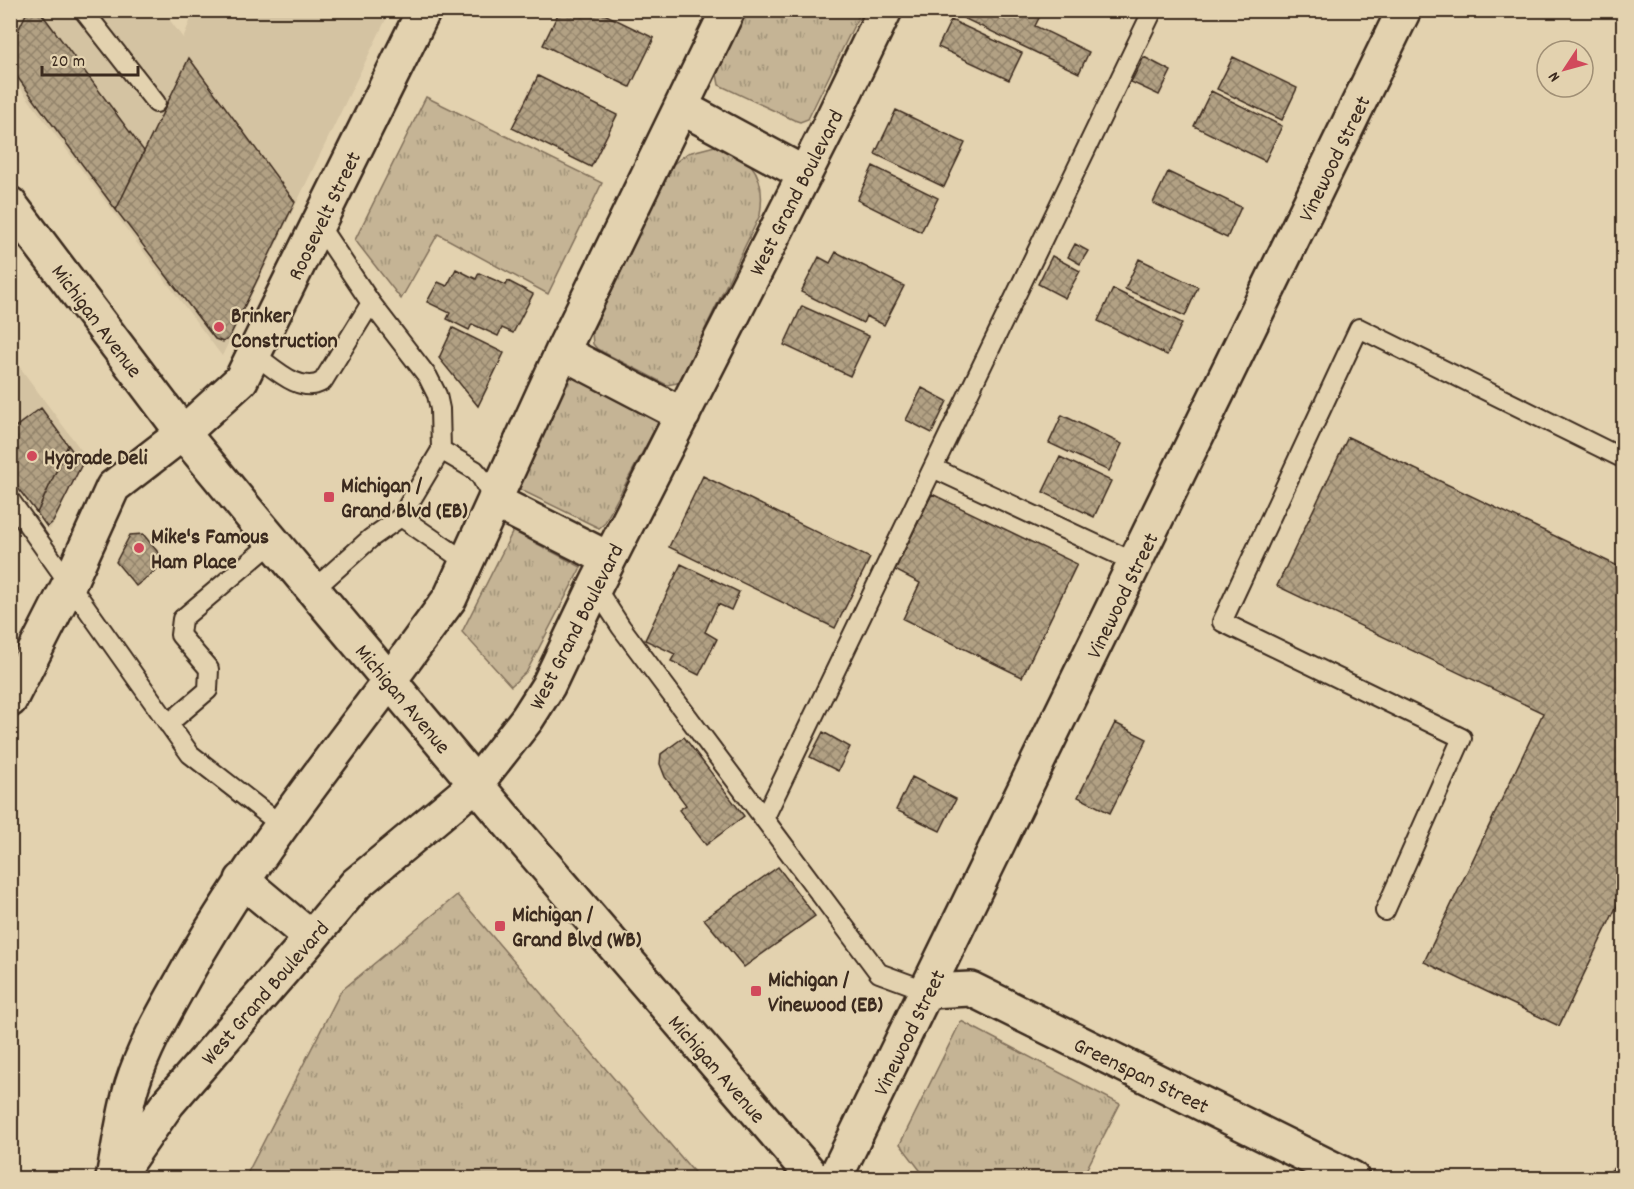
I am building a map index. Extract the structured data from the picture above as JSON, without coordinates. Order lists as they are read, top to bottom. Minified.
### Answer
{"streets":{"street":["Vinewood Street","West Grand Boulevard","Roosevelt Street","Michigan Avenue","Greenspan Street"]},"crossings":[["Vinewood Street","Greenspan Street"],["West Grand Boulevard","Michigan Avenue"],["Roosevelt Street","Michigan Avenue"]],"places":{"other":["Brinker Construction","Hygrade Deli","Mike's Famous Ham Place"],"transit":["Michigan / Grand Blvd (EB)","Michigan / Grand Blvd (WB)","Michigan / Vinewood (EB)"]},"scale_bar":"20 m","north":"bottom left"}
